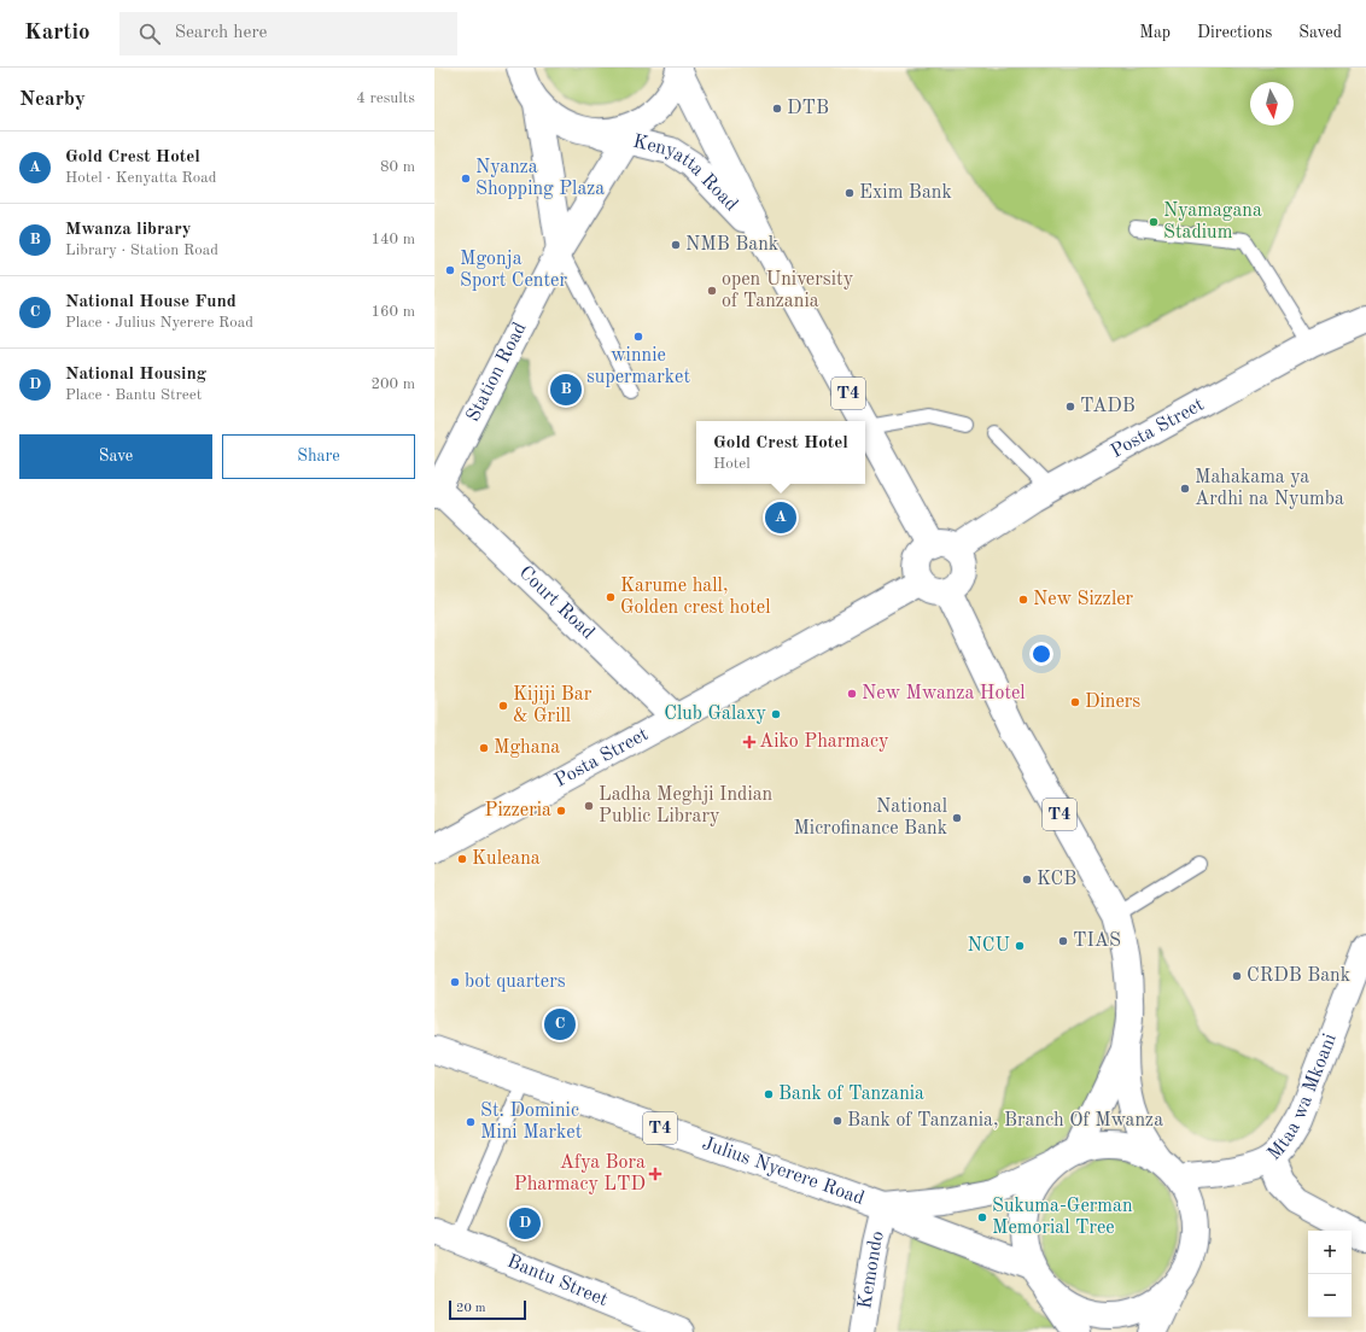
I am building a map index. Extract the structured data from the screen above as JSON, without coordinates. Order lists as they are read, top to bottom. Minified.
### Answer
{"streets":{"main road":["Kenyatta Road","Station Road","T4","Posta Street","Court Road","Mtaa wa Mkoani","Julius Nyerere Road","Kemondo","Bantu Street"]},"crossings":[["Kenyatta Road","Station Road"],["Kenyatta Road","T4"],["Kenyatta Road","Posta Street"],["Station Road","T4"],["Station Road","Court Road"],["T4","Posta Street"],["T4","Mtaa wa Mkoani"],["T4","Julius Nyerere Road"],["Posta Street","Court Road"],["Mtaa wa Mkoani","Julius Nyerere Road"],["Julius Nyerere Road","Kemondo"]],"places":{"other":["DTB","Nyanza Shopping Plaza","Exim Bank","Nyamagana Stadium","NMB Bank","Mgonja Sport Center","open University of Tanzania","winnie supermarket","TADB","Mahakama ya Ardhi na Nyumba","Karume hall, Golden crest hotel","New Sizzler","New Mwanza Hotel","Diners","Kijiji Bar & Grill","Club Galaxy","Mghana","Ladha Meghji Indian Public Library","Pizzeria","National Microfinance Bank","Kuleana","KCB","TIAS","NCU","CRDB Bank","bot quarters","Bank of Tanzania","Bank of Tanzania, Branch Of Mwanza","St. Dominic Mini Market","Sukuma-German Memorial Tree"],"health":["Aiko Pharmacy","Afya Bora Pharmacy LTD"]},"scale_bar":"20 m","north":"bottom","page":{"header":"Kartio","search":"Search here","nav":["Map","Directions","Saved"],"heading":["Nearby","4 results"],"list":[{"mark":"A","name":"Gold Crest Hotel","note":"Hotel · Kenyatta Road","value":"80 m"},{"mark":"B","name":"Mwanza library","note":"Library · Station Road","value":"140 m"},{"mark":"C","name":"National House Fund","note":"Place · Julius Nyerere Road","value":"160 m"},{"mark":"D","name":"National Housing","note":"Place · Bantu Street","value":"200 m"}],"pins":["B","A","C","D"],"buttons":["Save","Share"],"popup":["Gold Crest Hotel","Hotel"],"map_buttons":["+","−"],"scale":"20 m"}}
